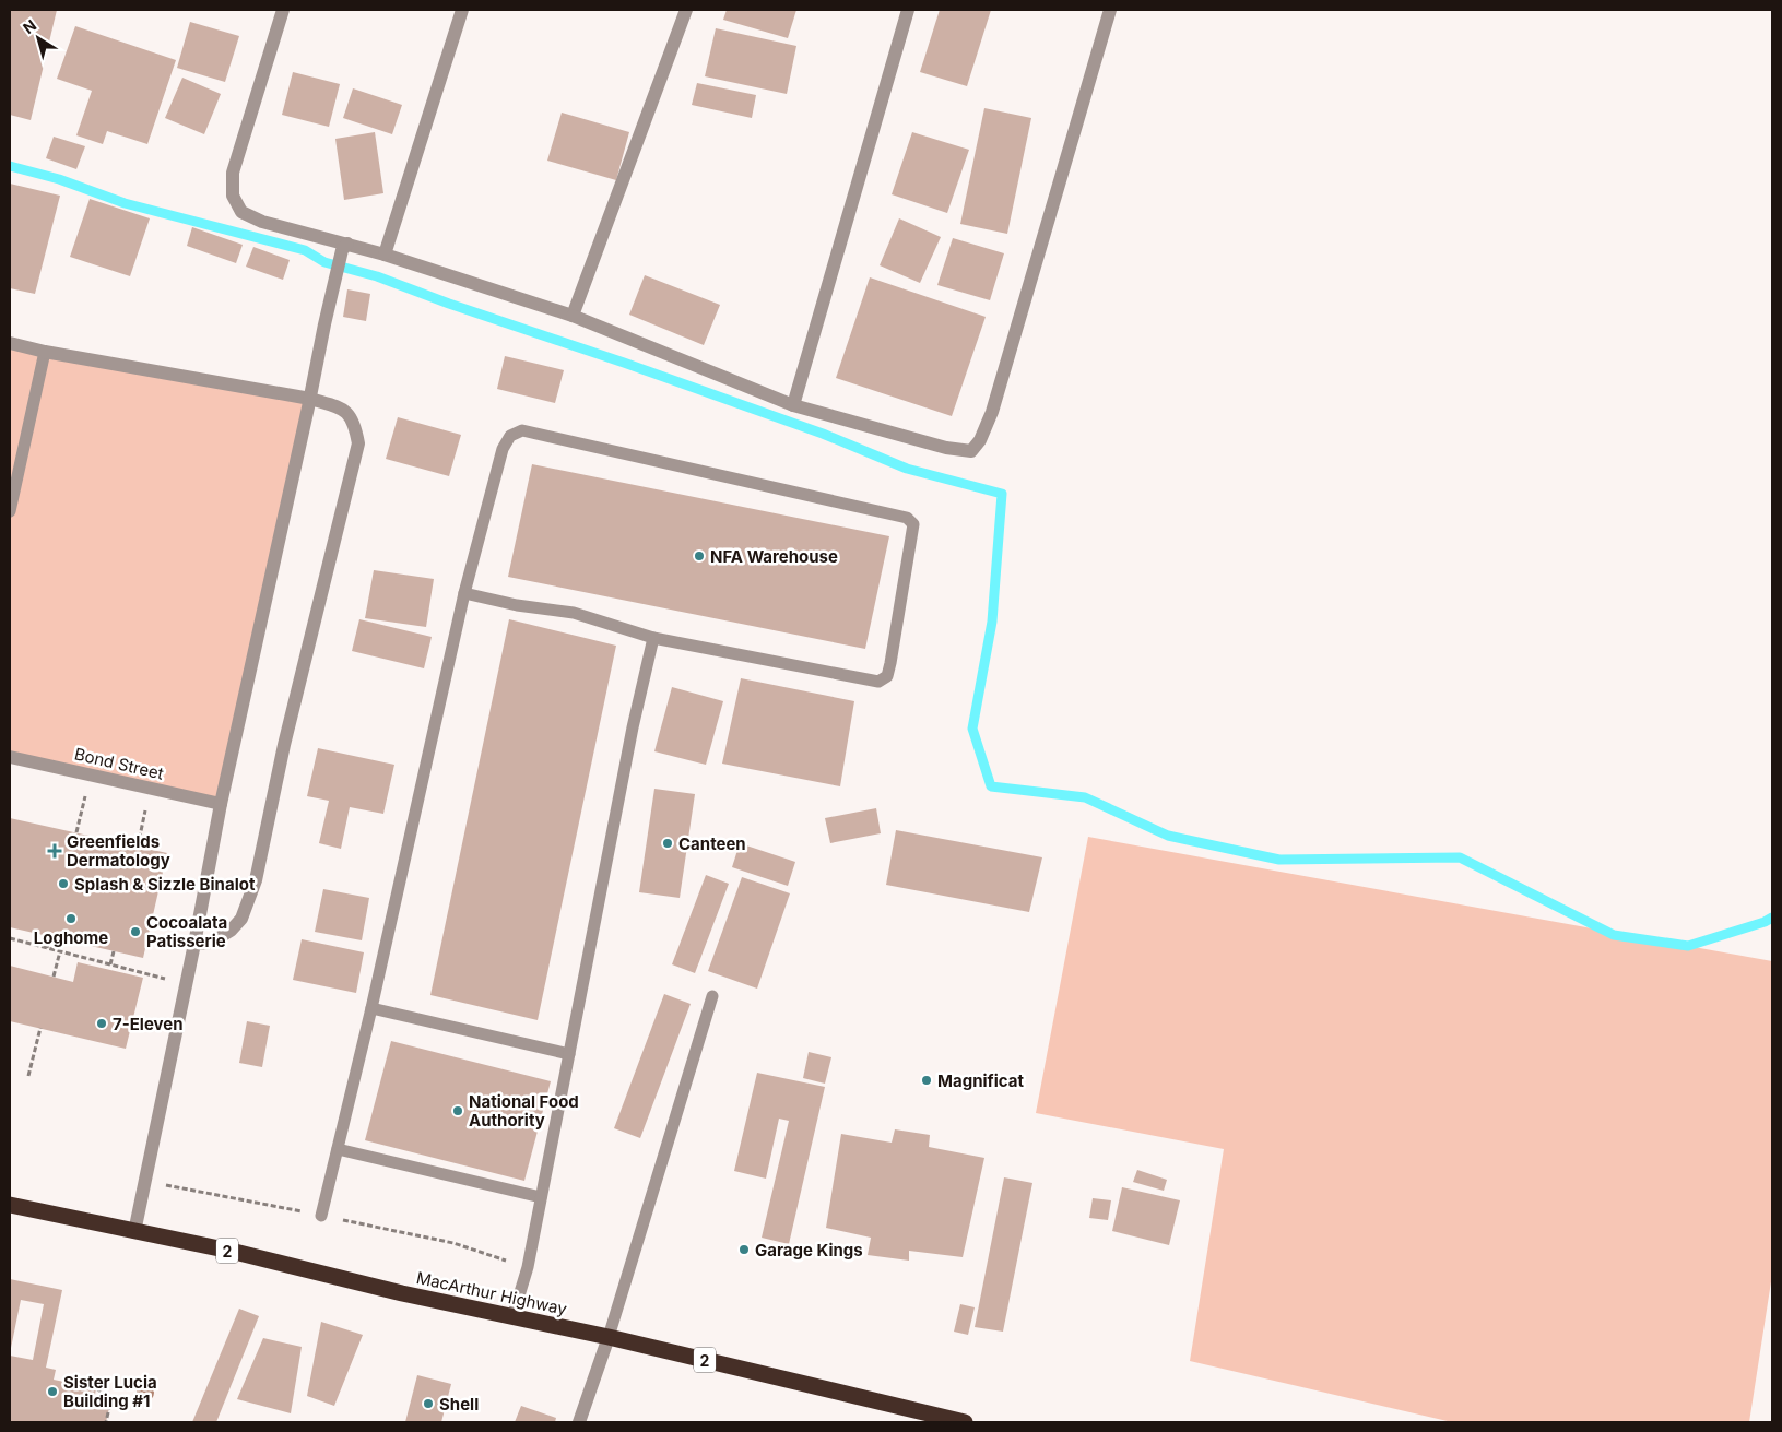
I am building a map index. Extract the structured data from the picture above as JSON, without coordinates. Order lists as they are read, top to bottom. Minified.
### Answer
{"streets":{"highway":["2","MacArthur Highway"],"street":["Bond Street"]},"places":{"other":["NFA Warehouse","Canteen","Splash & Sizzle Binalot","Loghome","Cocoalata Patisserie","7-Eleven","Magnificat","National Food Authority","Garage Kings","Sister Lucia Building #1","Shell"],"health":["Greenfields Dermatology"]},"north":"top left"}
